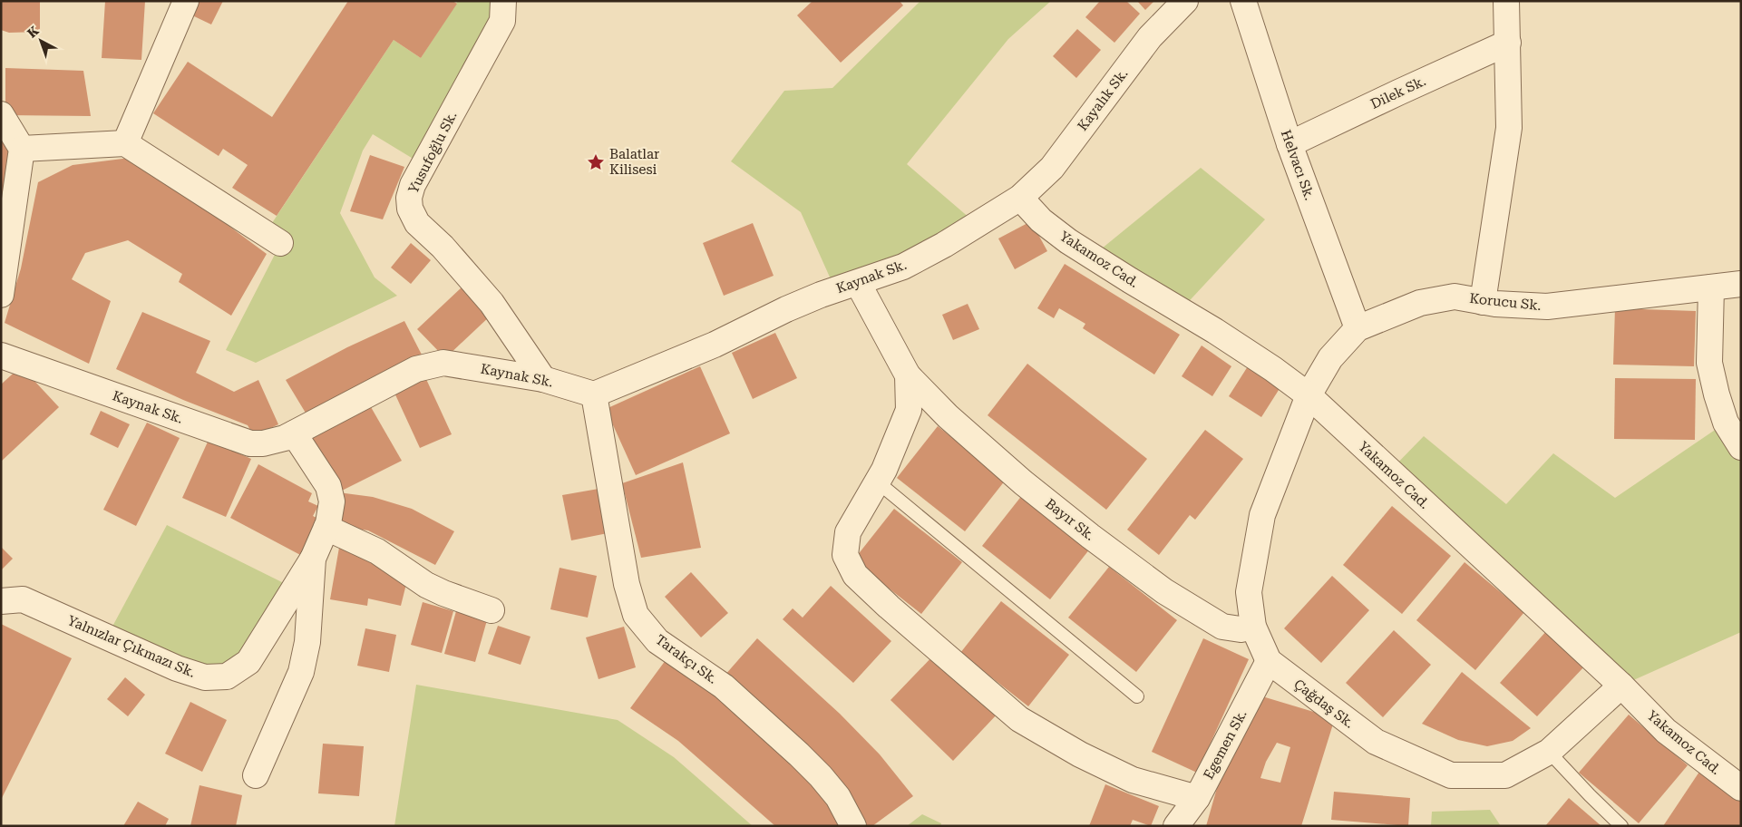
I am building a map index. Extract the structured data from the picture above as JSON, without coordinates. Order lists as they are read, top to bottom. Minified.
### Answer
{"streets":{"street":["Dilek Sk.","Kayalık Sk.","Yusufoğlu Sk.","Helvacı Sk.","Yakamoz Cad.","Kaynak Sk.","Korucu Sk.","Bayır Sk.","Yalnızlar Çıkmazı Sk.","Tarakçı Sk.","Çağdaş Sk.","Egemen Sk."]},"crossings":[["Dilek Sk.","Helvacı Sk."],["Kayalık Sk.","Yakamoz Cad."],["Kayalık Sk.","Kaynak Sk."],["Yusufoğlu Sk.","Kaynak Sk."],["Helvacı Sk.","Korucu Sk."],["Yakamoz Cad.","Kaynak Sk."],["Yakamoz Cad.","Korucu Sk."],["Yakamoz Cad.","Çağdaş Sk."],["Kaynak Sk.","Tarakçı Sk."],["Korucu Sk.","Çağdaş Sk."],["Bayır Sk.","Çağdaş Sk."],["Çağdaş Sk.","Egemen Sk."]],"places":{"place":["Balatlar Kilisesi"]},"north":"top left"}
